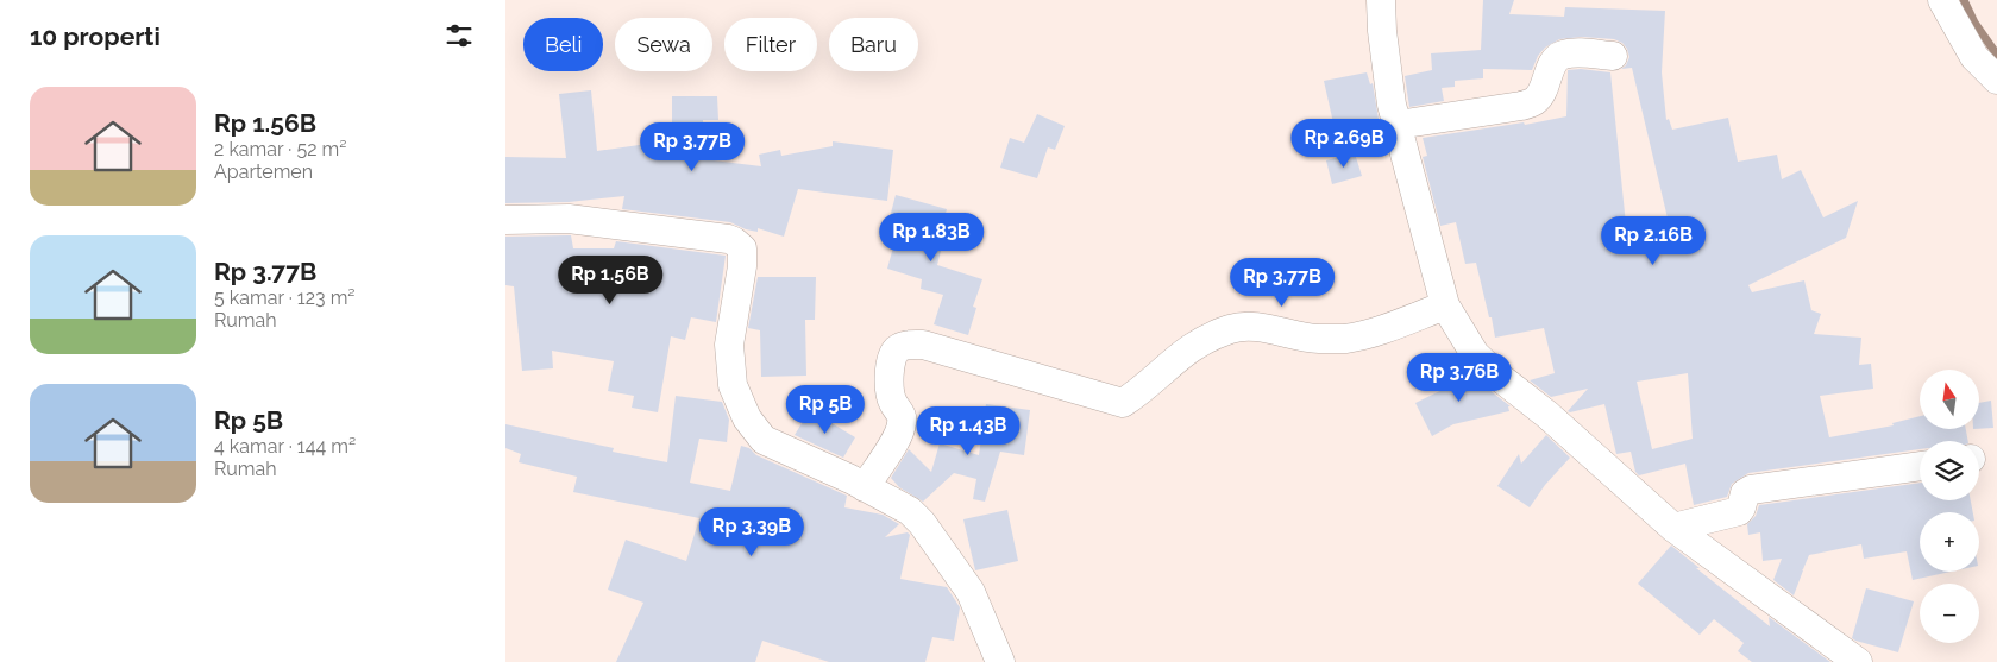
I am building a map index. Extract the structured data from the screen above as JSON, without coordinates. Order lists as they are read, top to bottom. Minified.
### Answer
{"north":"top","page":{"heading":"10 properti","chip":["Beli","Sewa","Filter","Baru"],"list":[{"name":"Rp 1.56B","note":"2 kamar · 52 m² · Apartemen"},{"name":"Rp 3.77B","note":"5 kamar · 123 m² · Rumah"},{"name":"Rp 5B","note":"4 kamar · 144 m² · Rumah"}],"price":["Rp 2.69B","Rp 3.77B","Rp 1.83B","Rp 2.16B","Rp 1.56B","Rp 3.77B","Rp 3.76B","Rp 5B","Rp 1.43B","Rp 3.39B"],"map_buttons":["+","−"]}}
